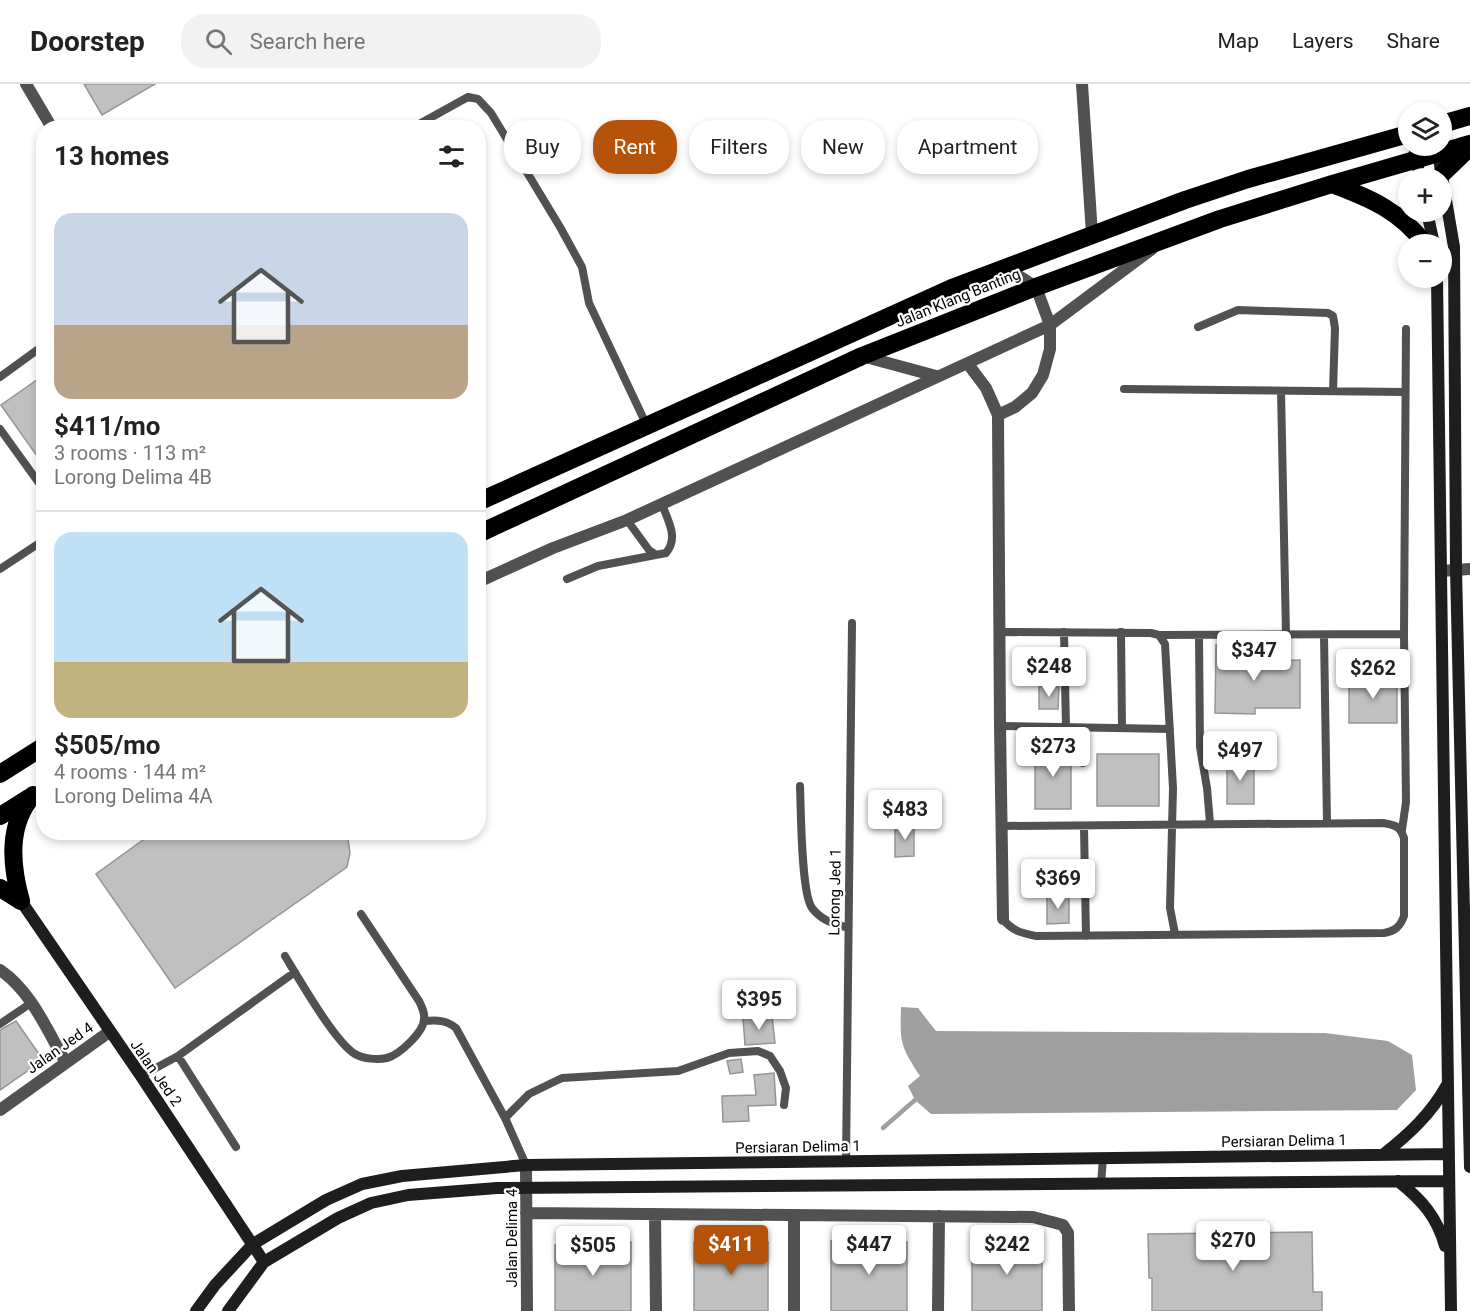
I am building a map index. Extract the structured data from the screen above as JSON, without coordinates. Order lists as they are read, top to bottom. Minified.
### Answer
{"streets":{"highway":["Jalan Klang Banting"],"street":["Jalan Jed 4","Jalan Jed 2","Persiaran Delima 1","Jalan Delima 4"],"lane":["Lorong Jed 1"]},"crossings":[["Lorong Jed 1","Persiaran Delima 1"],["Jalan Jed 4","Jalan Jed 2"],["Jalan Jed 2","Persiaran Delima 1"],["Persiaran Delima 1","Jalan Delima 4"]],"page":{"header":"Doorstep","search":"Search here","nav":["Map","Layers","Share"],"map_buttons":["+","−"],"chip":["Buy","Rent","Filters","New","Apartment"],"heading":"13 homes","list":[{"name":"$411/mo","note":"3 rooms · 113 m² · Lorong Delima 4B"},{"name":"$505/mo","note":"4 rooms · 144 m² · Lorong Delima 4A"}],"price":["$347","$248","$262","$273","$497","$483","$369","$395","$270","$411","$447","$242","$505"]}}
